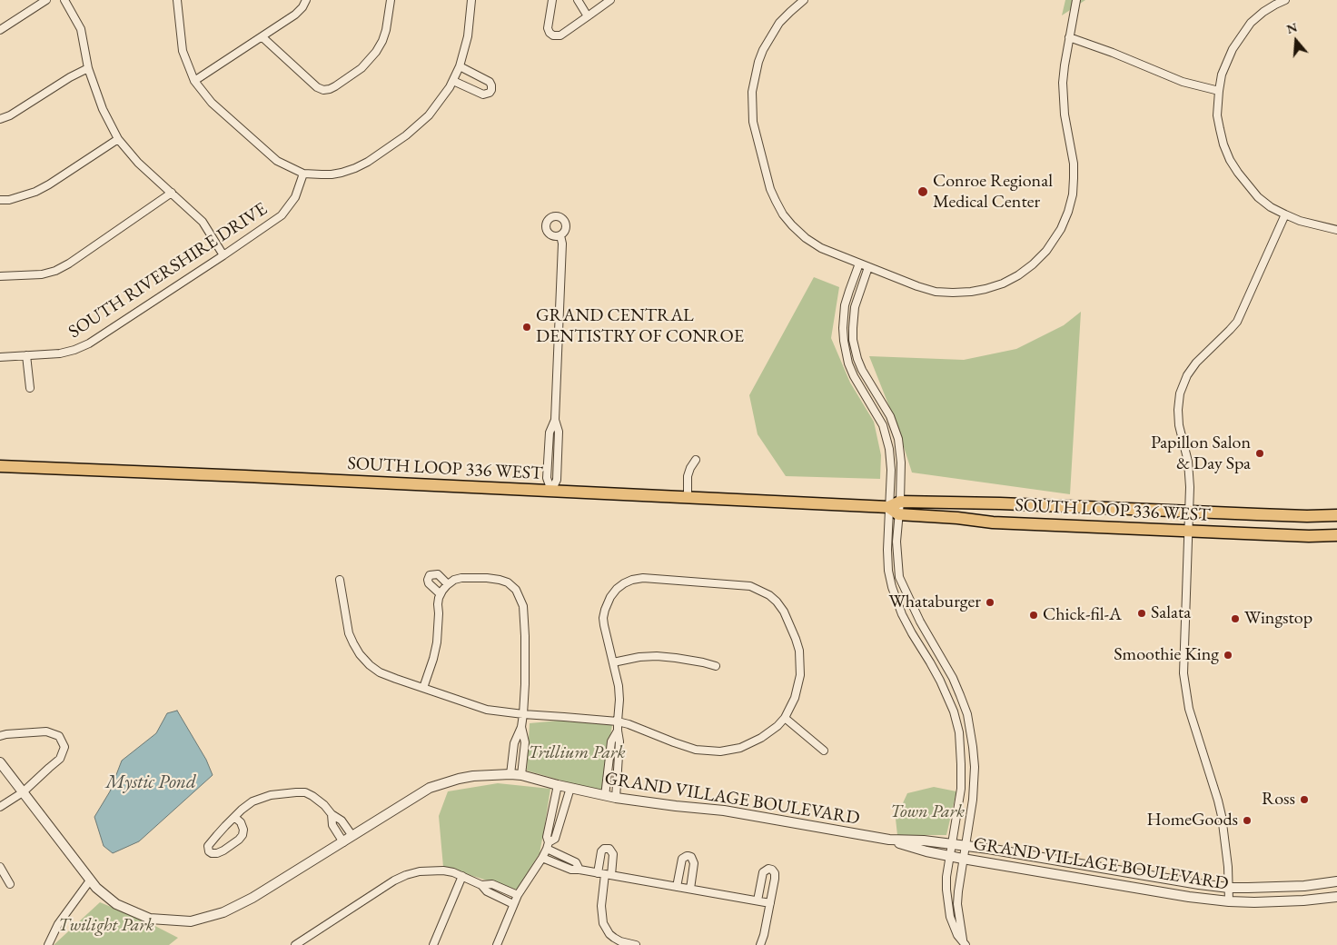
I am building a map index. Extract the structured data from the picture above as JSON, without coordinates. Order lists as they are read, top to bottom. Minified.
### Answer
{"streets":{"main road":["SOUTH LOOP 336 WEST"],"street":["SOUTH RIVERSHIRE DRIVE","GRAND VILLAGE BOULEVARD"]},"water":["Mystic Pond"],"parks":["Trillium Park","Town Park","Twilight Park"],"places":["Conroe Regional Medical Center","GRAND CENTRAL DENTISTRY OF CONROE","Papillon Salon & Day Spa","Whataburger","Salata","Chick-fil-A","Wingstop","Smoothie King","Ross","HomeGoods"],"north":"top"}
